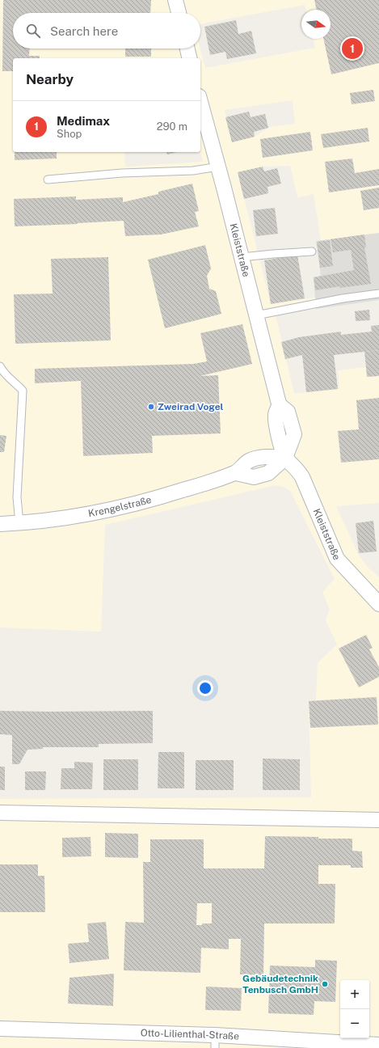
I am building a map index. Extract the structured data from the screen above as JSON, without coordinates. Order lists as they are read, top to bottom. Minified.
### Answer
{"streets":{"street":["Kleiststraße","Krengelstraße","Otto-Lilienthal-Straße"]},"crossings":[["Kleiststraße","Krengelstraße"]],"places":["Zweirad Vogel","Gebäudetechnik Tenbusch GmbH"],"north":"right","page":{"search":"Search here","pins":"1","heading":"Nearby","list":[{"mark":"1","name":"Medimax","note":"Shop","value":"290 m"}],"map_buttons":["+","−"]}}
